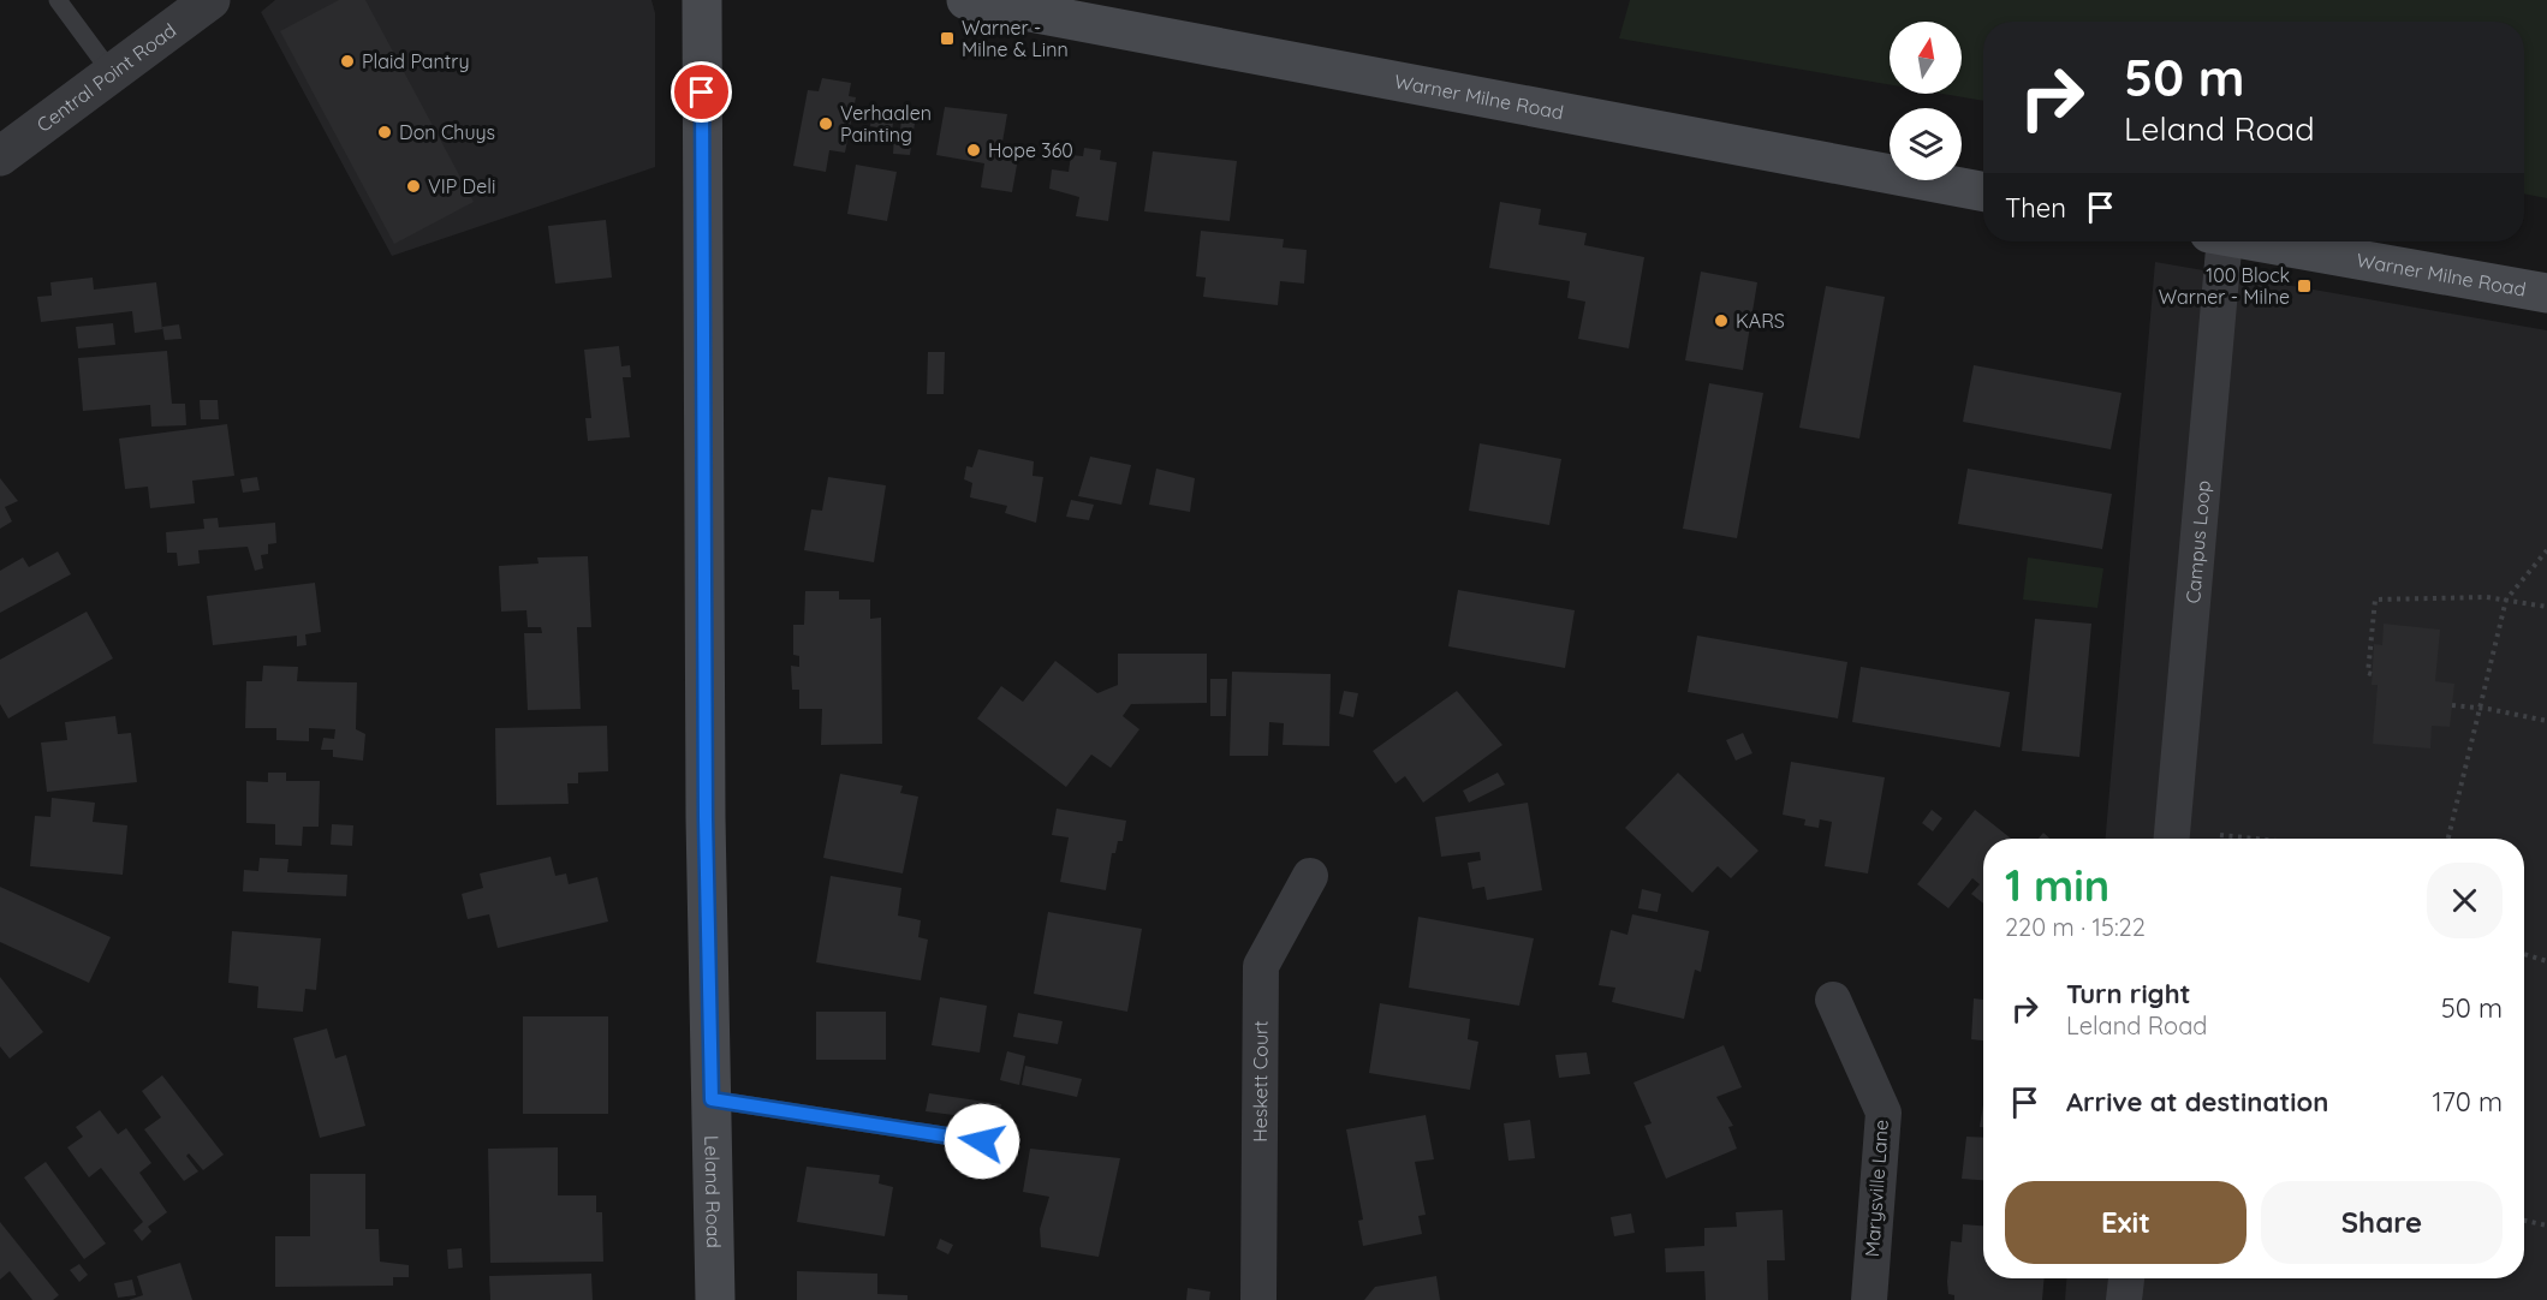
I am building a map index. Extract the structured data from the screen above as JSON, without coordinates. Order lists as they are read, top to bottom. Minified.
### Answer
{"streets":{"main road":["Warner Milne Road","Leland Road"],"street":["Central Point Road","Campus Loop","Heskett Court","Marysville Lane"]},"places":{"transit":["Warner - Milne & Linn","100 Block Warner - Milne"],"other":["Plaid Pantry","Verhaalen Painting","Don Chuys","Hope 360","VIP Deli","KARS"]},"north":"top","page":{"turn":["50 m","Leland Road"],"then":"Then","heading":["1 min","220 m · 15:22"],"list":[{"name":"Turn right","note":"Leland Road","value":"50 m"},{"name":"Arrive at destination","value":"170 m"}],"buttons":["Exit","Share"]}}
